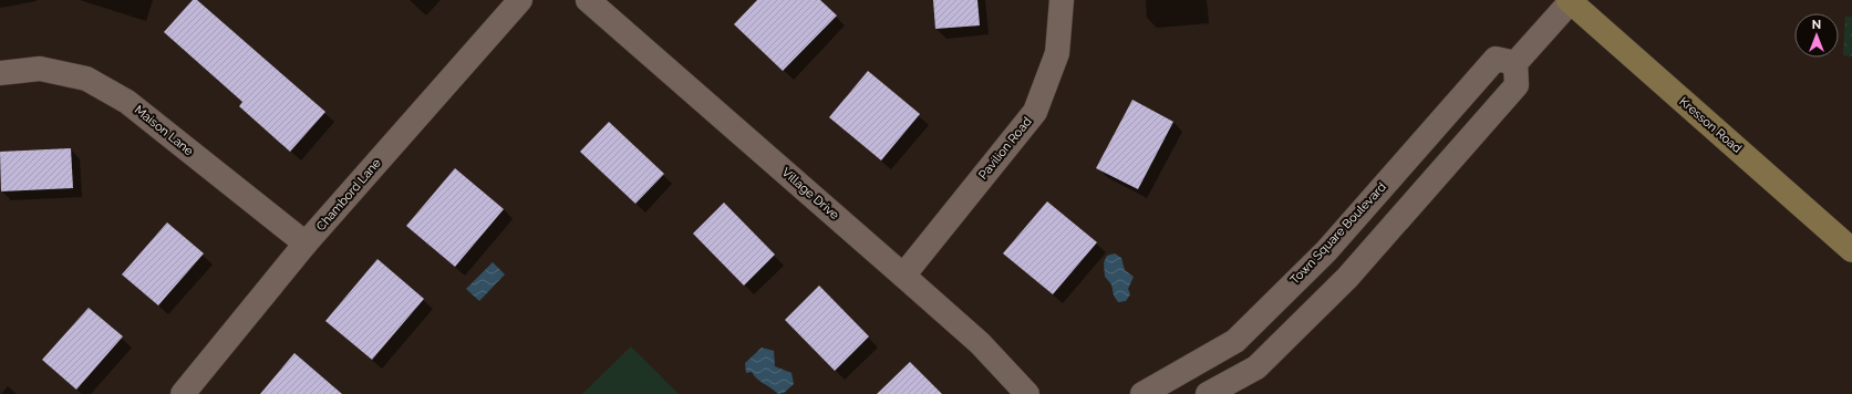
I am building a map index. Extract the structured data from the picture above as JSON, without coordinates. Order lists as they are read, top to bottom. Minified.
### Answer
{"streets":{"main road":["Kresson Road"],"street":["Maison Lane","Pavilion Road","Village Drive","Chambord Lane","Town Square Boulevard"]},"crossings":[["Maison Lane","Chambord Lane"],["Pavilion Road","Village Drive"]],"north":"top"}
